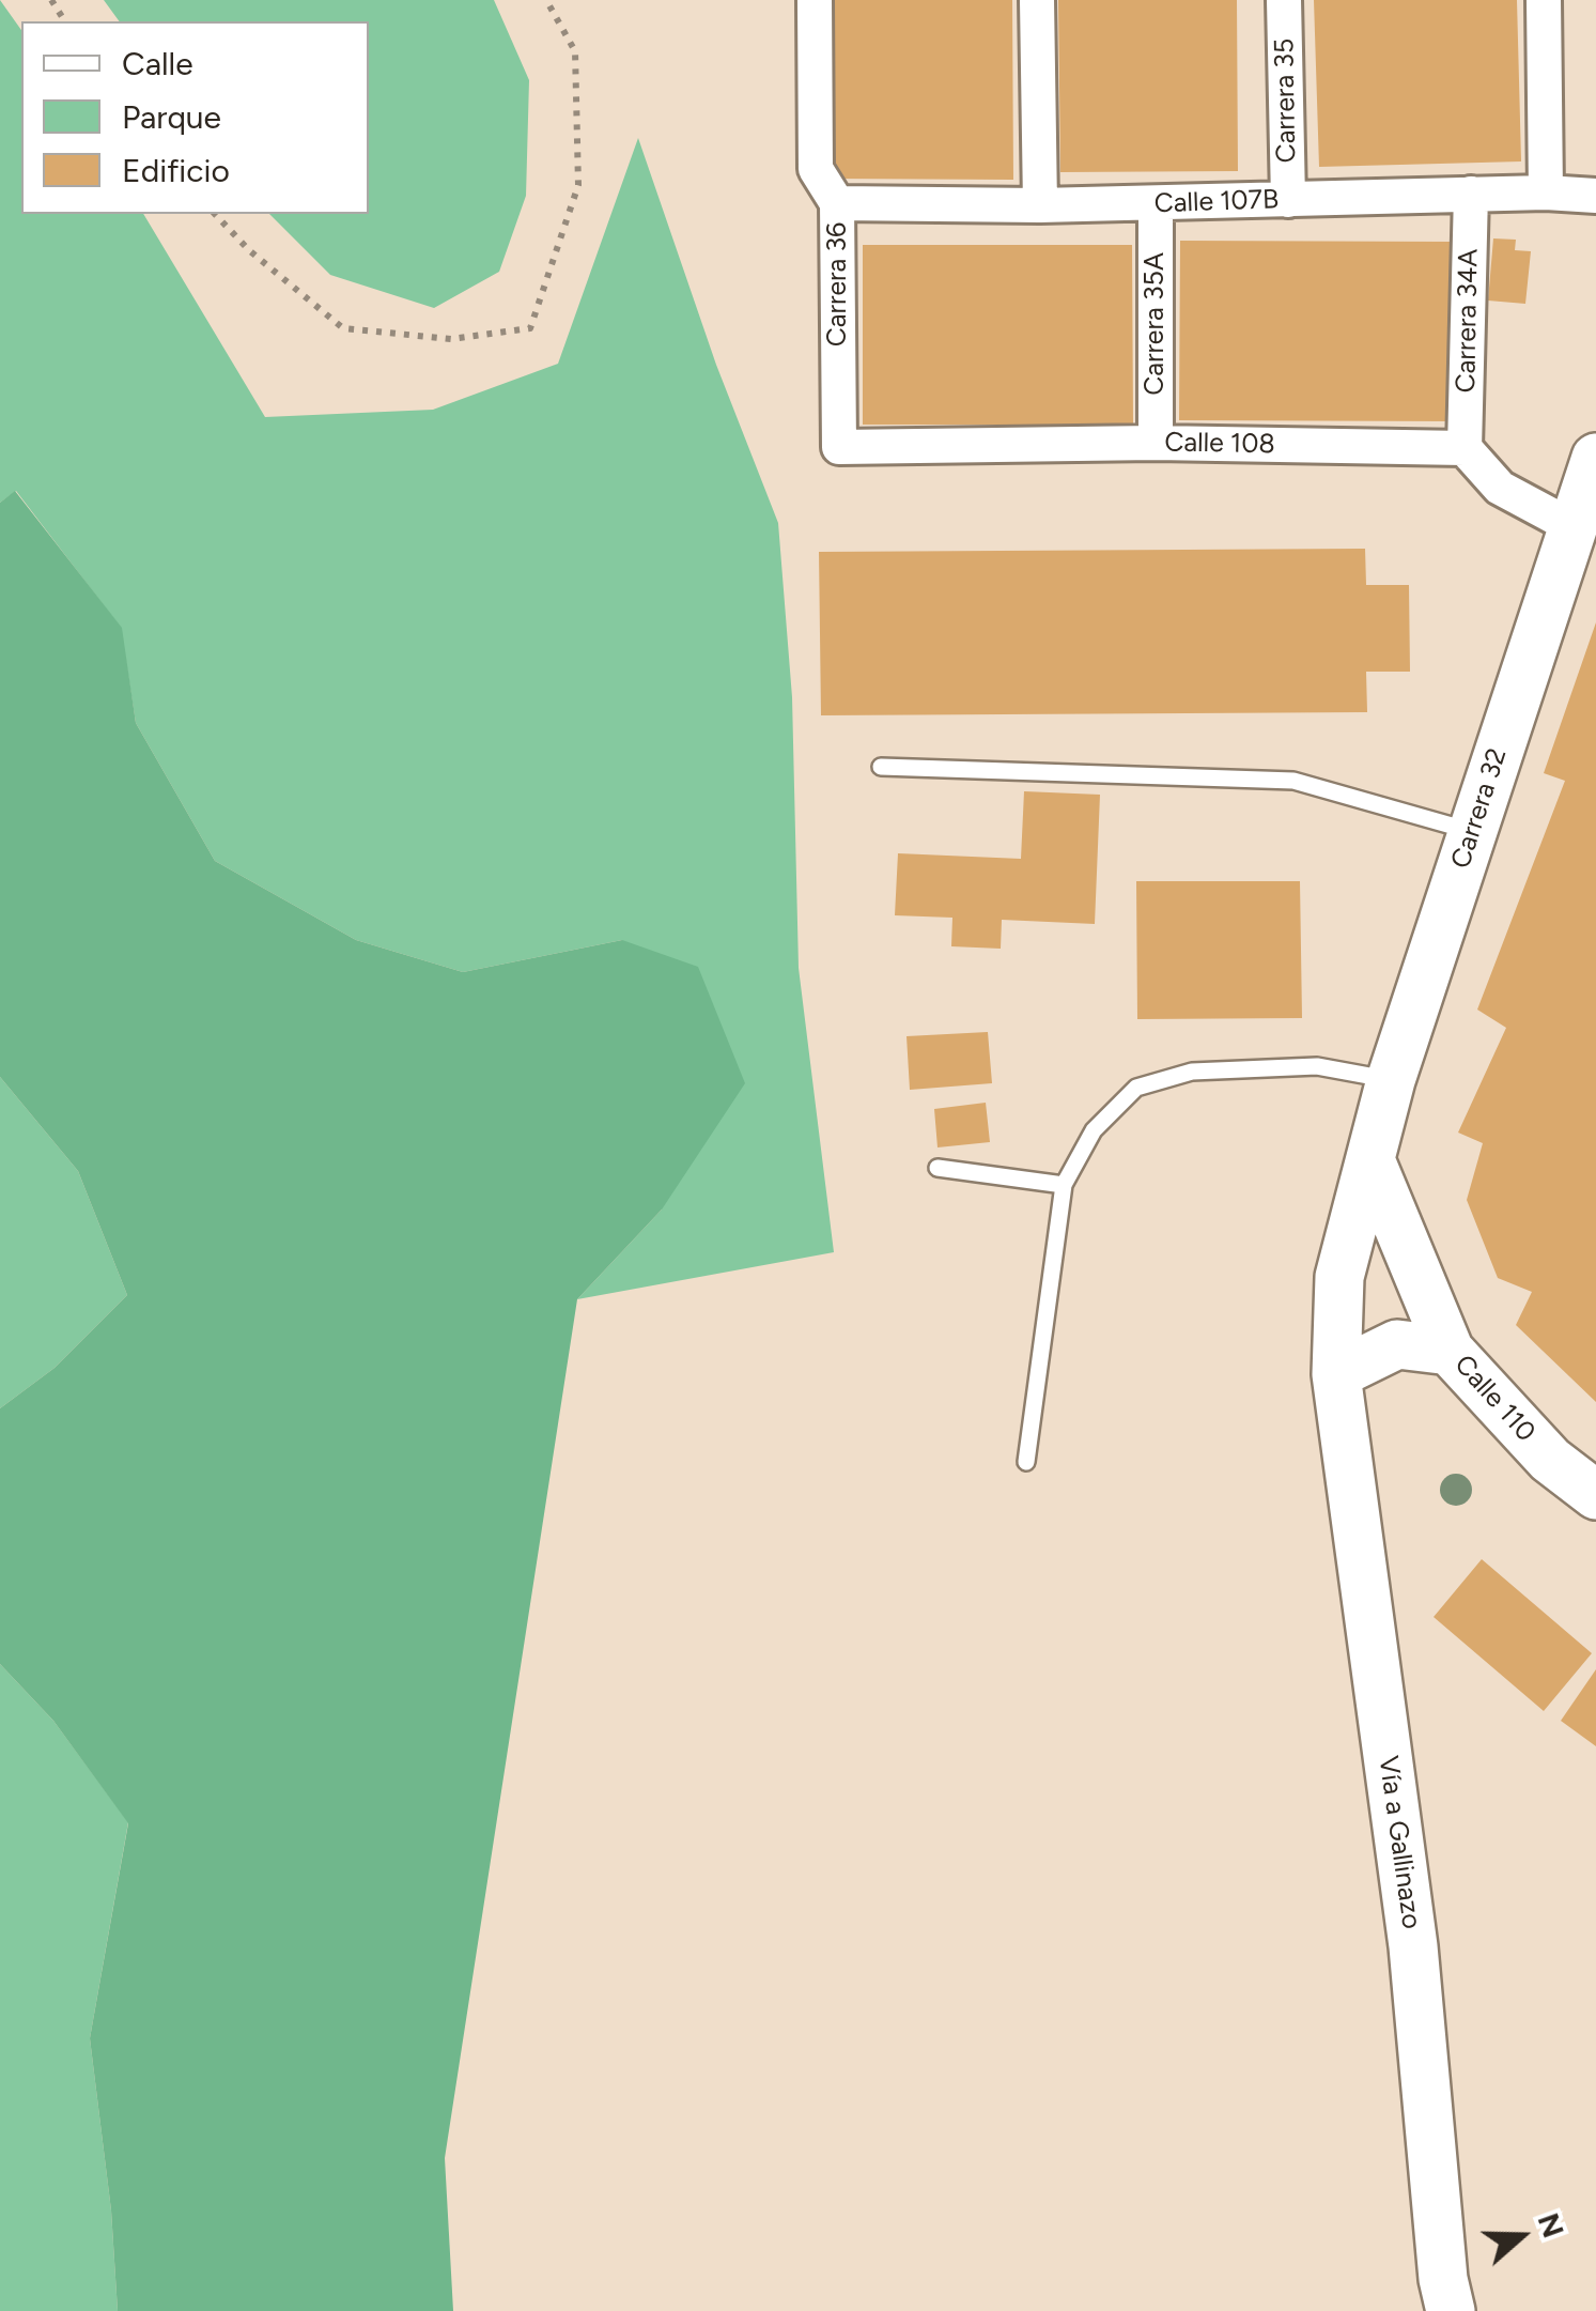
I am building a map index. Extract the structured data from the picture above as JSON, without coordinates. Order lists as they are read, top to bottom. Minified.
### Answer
{"streets":{"street":["Carrera 35","Calle 107B","Carrera 36","Carrera 34A","Carrera 35A","Calle 108","Carrera 32","Calle 110","Vía a Gallinazo"]},"crossings":[["Carrera 35","Calle 107B"],["Calle 107B","Carrera 36"],["Calle 107B","Carrera 34A"],["Calle 107B","Carrera 35A"],["Carrera 36","Calle 108"],["Carrera 34A","Calle 108"],["Carrera 35A","Calle 108"],["Carrera 32","Calle 110"],["Carrera 32","Vía a Gallinazo"],["Calle 110","Vía a Gallinazo"]],"legend":["Calle","Parque","Edificio"],"north":"right"}
